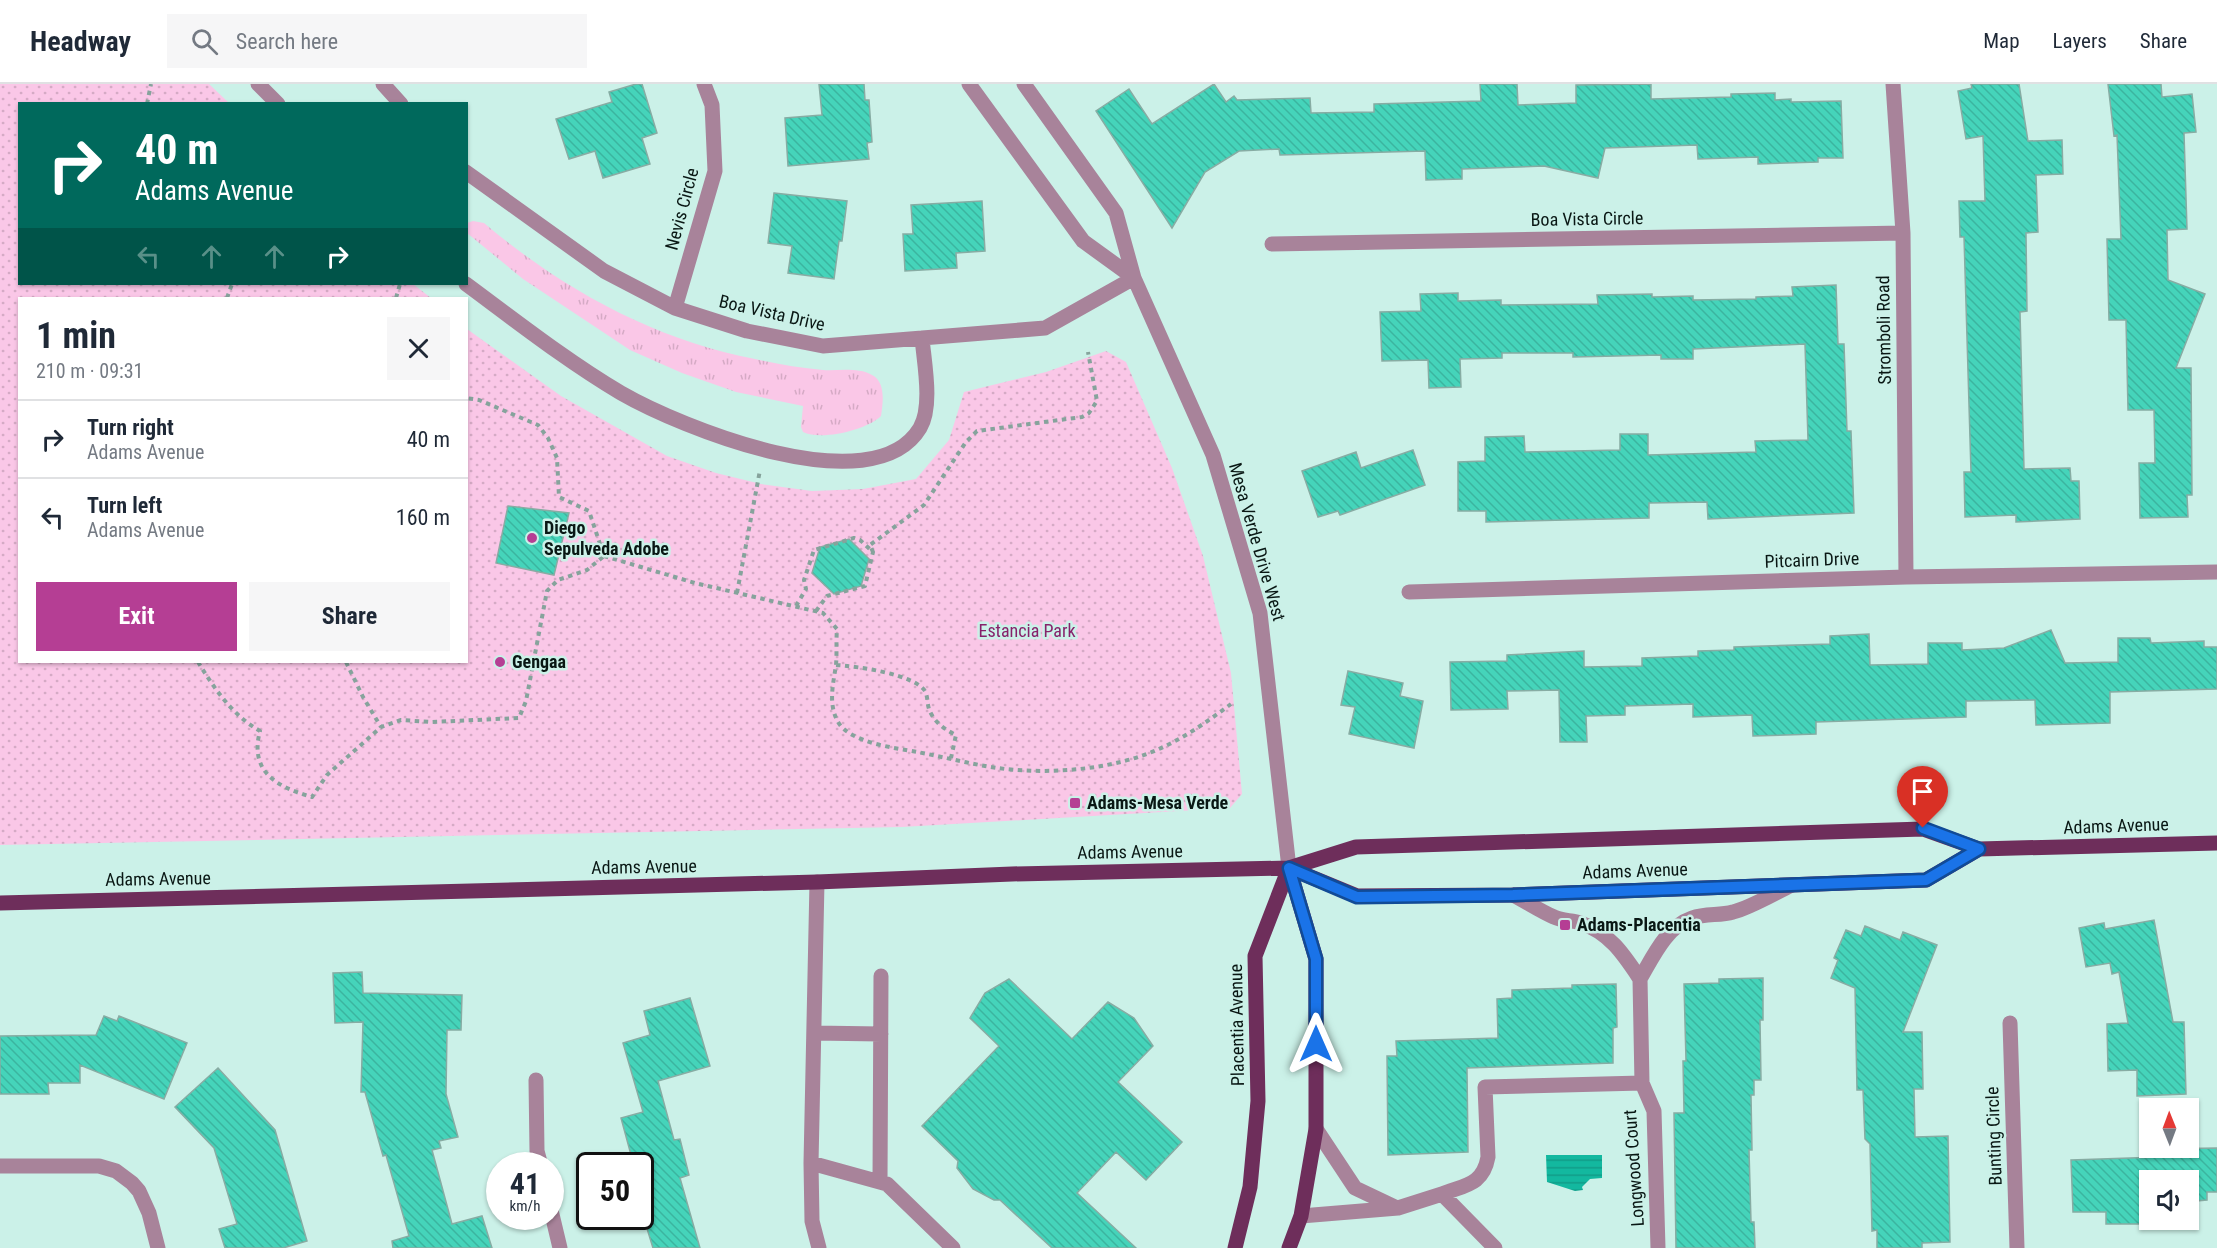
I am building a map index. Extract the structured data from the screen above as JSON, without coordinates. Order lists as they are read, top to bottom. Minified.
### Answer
{"streets":{"main road":["Adams Avenue","Placentia Avenue"],"street":["Nevis Circle","Boa Vista Circle","Boa Vista Drive","Stromboli Road","Mesa Verde Drive West","Pitcairn Drive","Bunting Circle","Longwood Court"]},"crossings":[["Nevis Circle","Boa Vista Drive"],["Boa Vista Circle","Stromboli Road"],["Boa Vista Drive","Mesa Verde Drive West"],["Stromboli Road","Pitcairn Drive"],["Mesa Verde Drive West","Adams Avenue"],["Mesa Verde Drive West","Placentia Avenue"],["Adams Avenue","Placentia Avenue"]],"parks":["Estancia Park"],"places":{"other":["Diego Sepulveda Adobe","Gengaa"],"transit":["Adams-Mesa Verde","Adams-Placentia"]},"north":"top","page":{"header":"Headway","search":"Search here","nav":["Map","Layers","Share"],"turn":["40 m","Adams Avenue"],"heading":["1 min","210 m · 09:31"],"list":[{"name":"Turn right","note":"Adams Avenue","value":"40 m"},{"name":"Turn left","note":"Adams Avenue","value":"160 m"}],"buttons":["Exit","Share"],"speed":"41 km/h","limit":"50"}}
